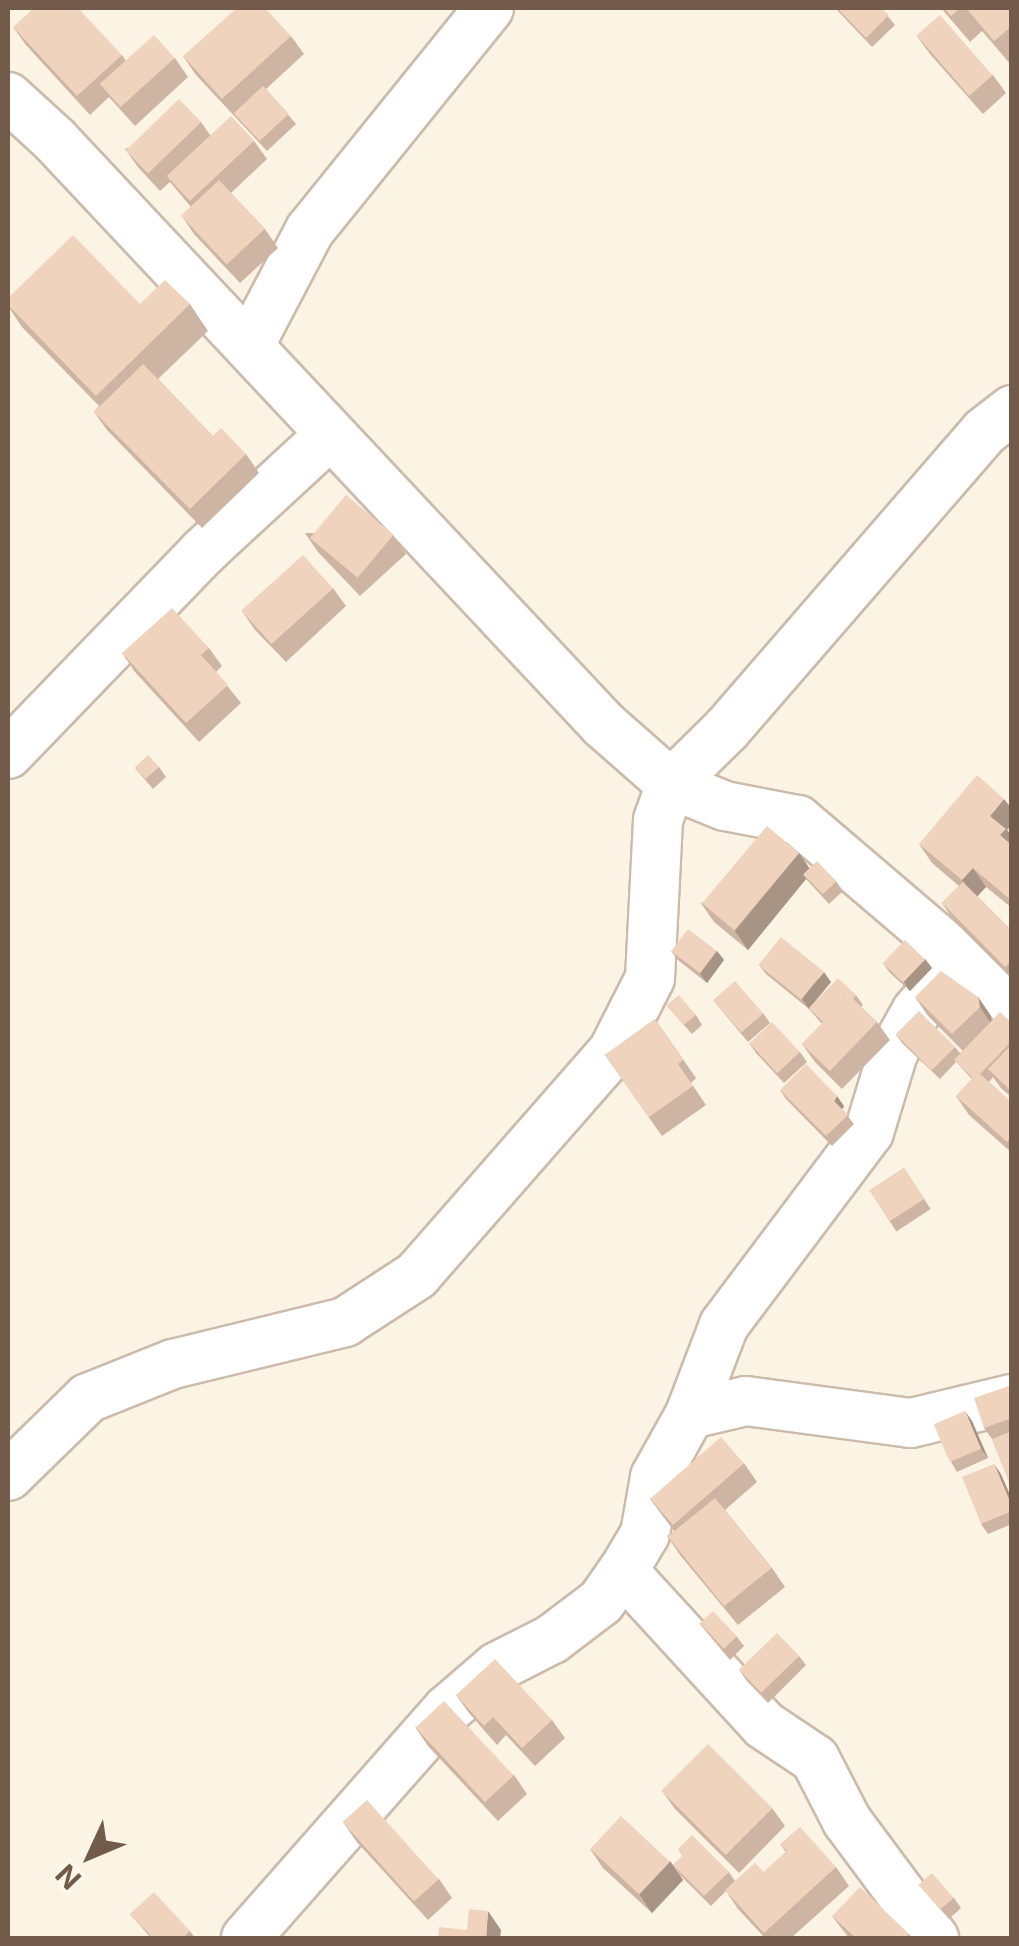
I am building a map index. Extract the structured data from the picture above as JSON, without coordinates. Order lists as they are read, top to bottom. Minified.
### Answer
{"north":"bottom left"}
